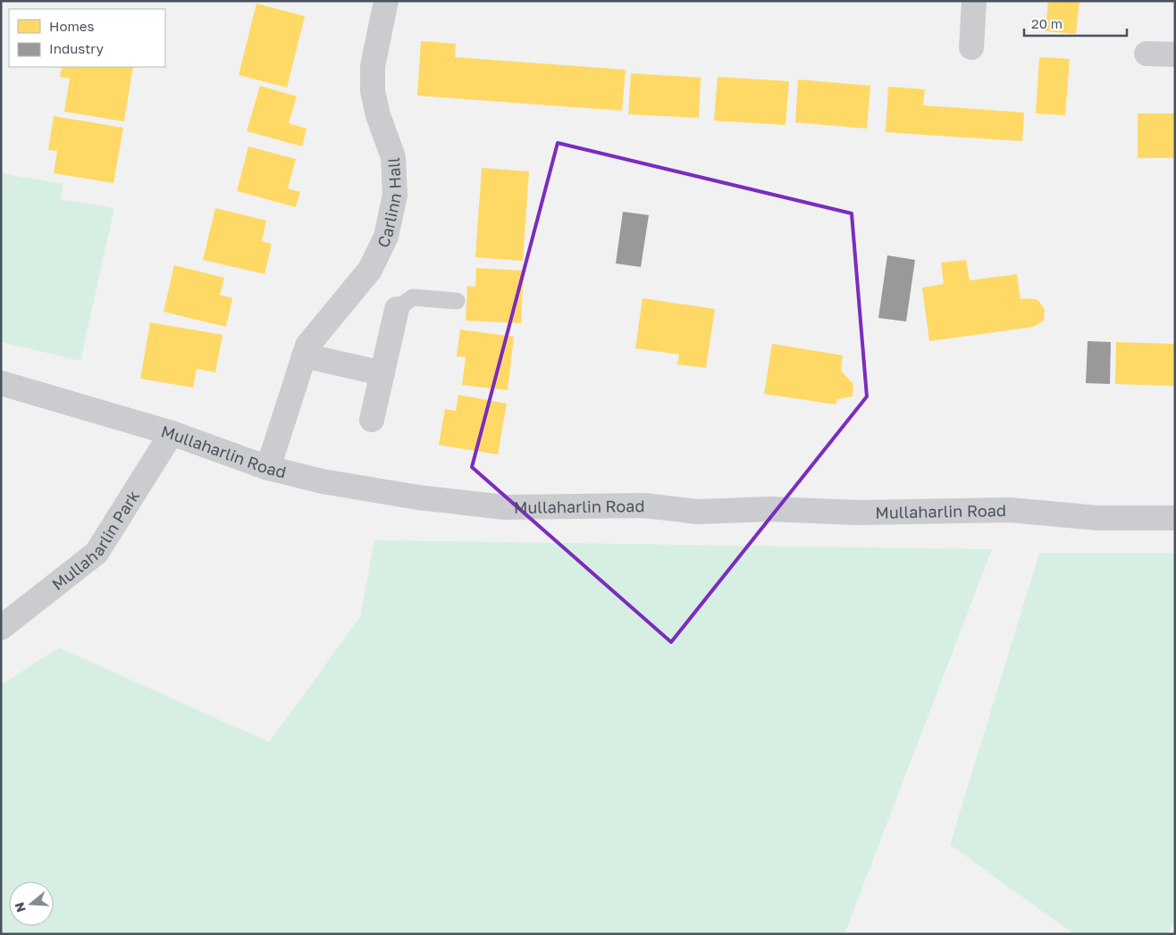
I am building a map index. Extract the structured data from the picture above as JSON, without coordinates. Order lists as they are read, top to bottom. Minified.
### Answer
{"streets":{"street":["Carlinn Hall","Mullaharlin Road","Mullaharlin Park"]},"crossings":[["Carlinn Hall","Mullaharlin Road"],["Mullaharlin Road","Mullaharlin Park"]],"legend":["Homes","Industry"],"scale_bar":"20 m","north":"left"}
